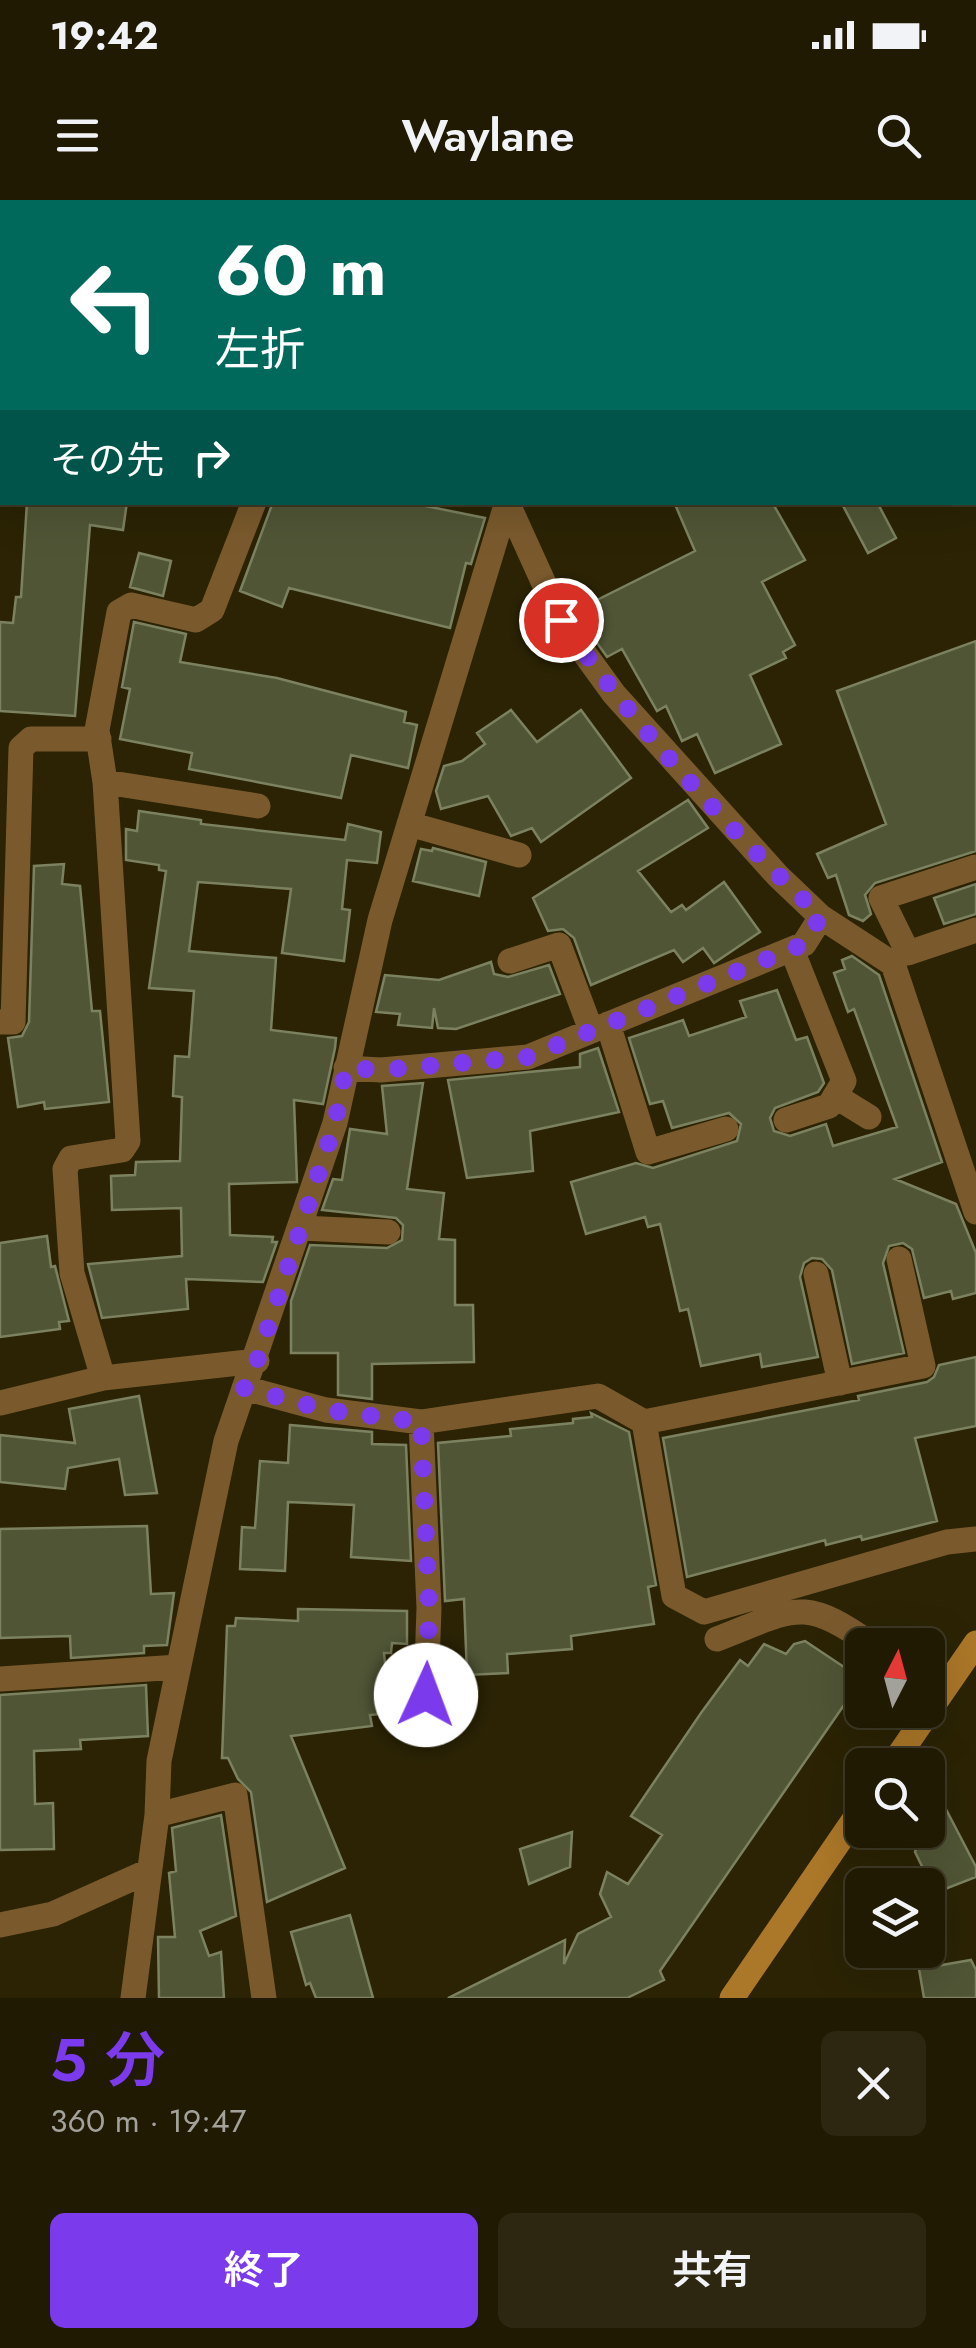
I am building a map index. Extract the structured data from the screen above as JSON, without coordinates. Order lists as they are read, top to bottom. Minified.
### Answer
{"north":"top","page":{"status":"19:42","header":"Waylane","turn":["60 m","左折"],"then":"その先","heading":["5 分","360 m · 19:47"],"buttons":["終了","共有"]}}
